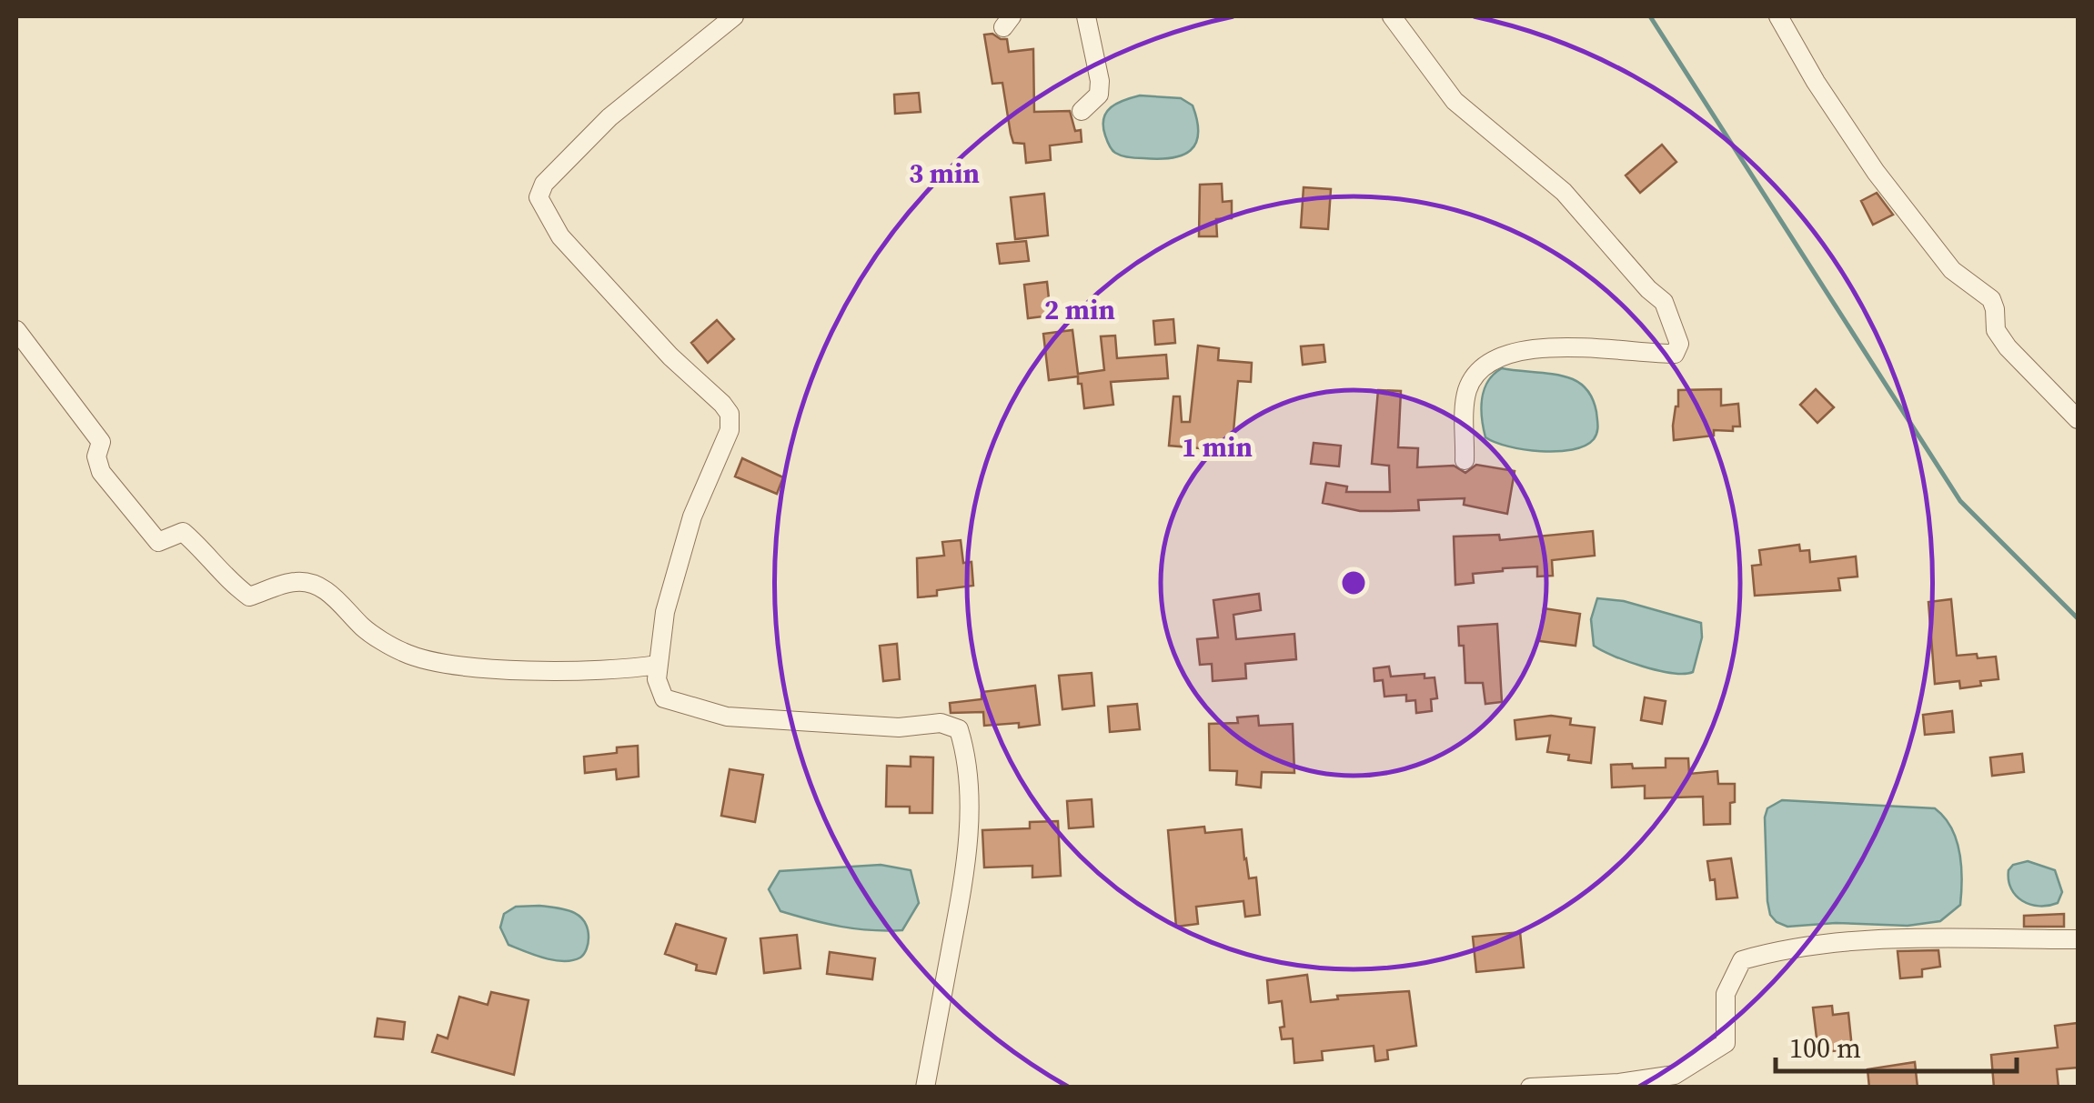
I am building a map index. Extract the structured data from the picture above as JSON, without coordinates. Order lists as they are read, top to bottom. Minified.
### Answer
{"scale_bar":"100 m","rings":["3 min","2 min","1 min"]}
